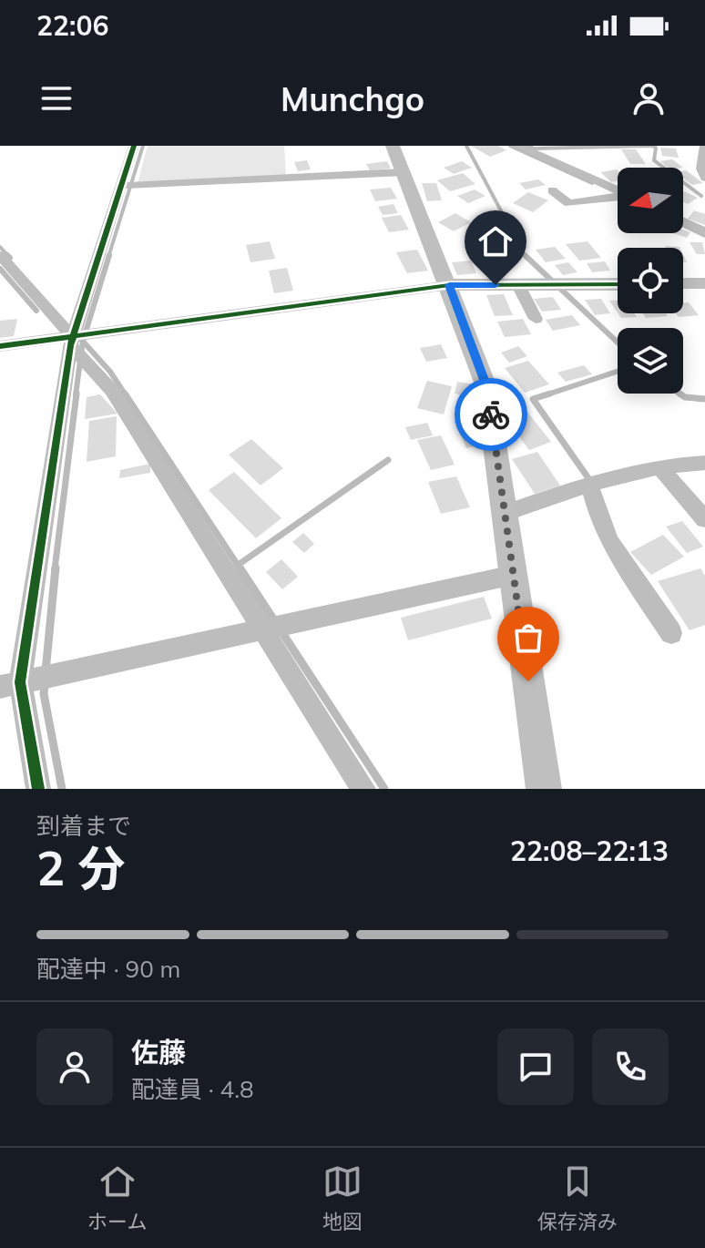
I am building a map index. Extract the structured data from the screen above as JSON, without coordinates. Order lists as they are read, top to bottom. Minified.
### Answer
{"north":"left","page":{"status":"22:06","header":"Munchgo","heading":["2 分","到着まで","22:08–22:13"],"panel":["佐藤","配達員 · 4.8"],"bar":"配達中 · 90 m","tabs":["ホーム","地図","保存済み"]}}
